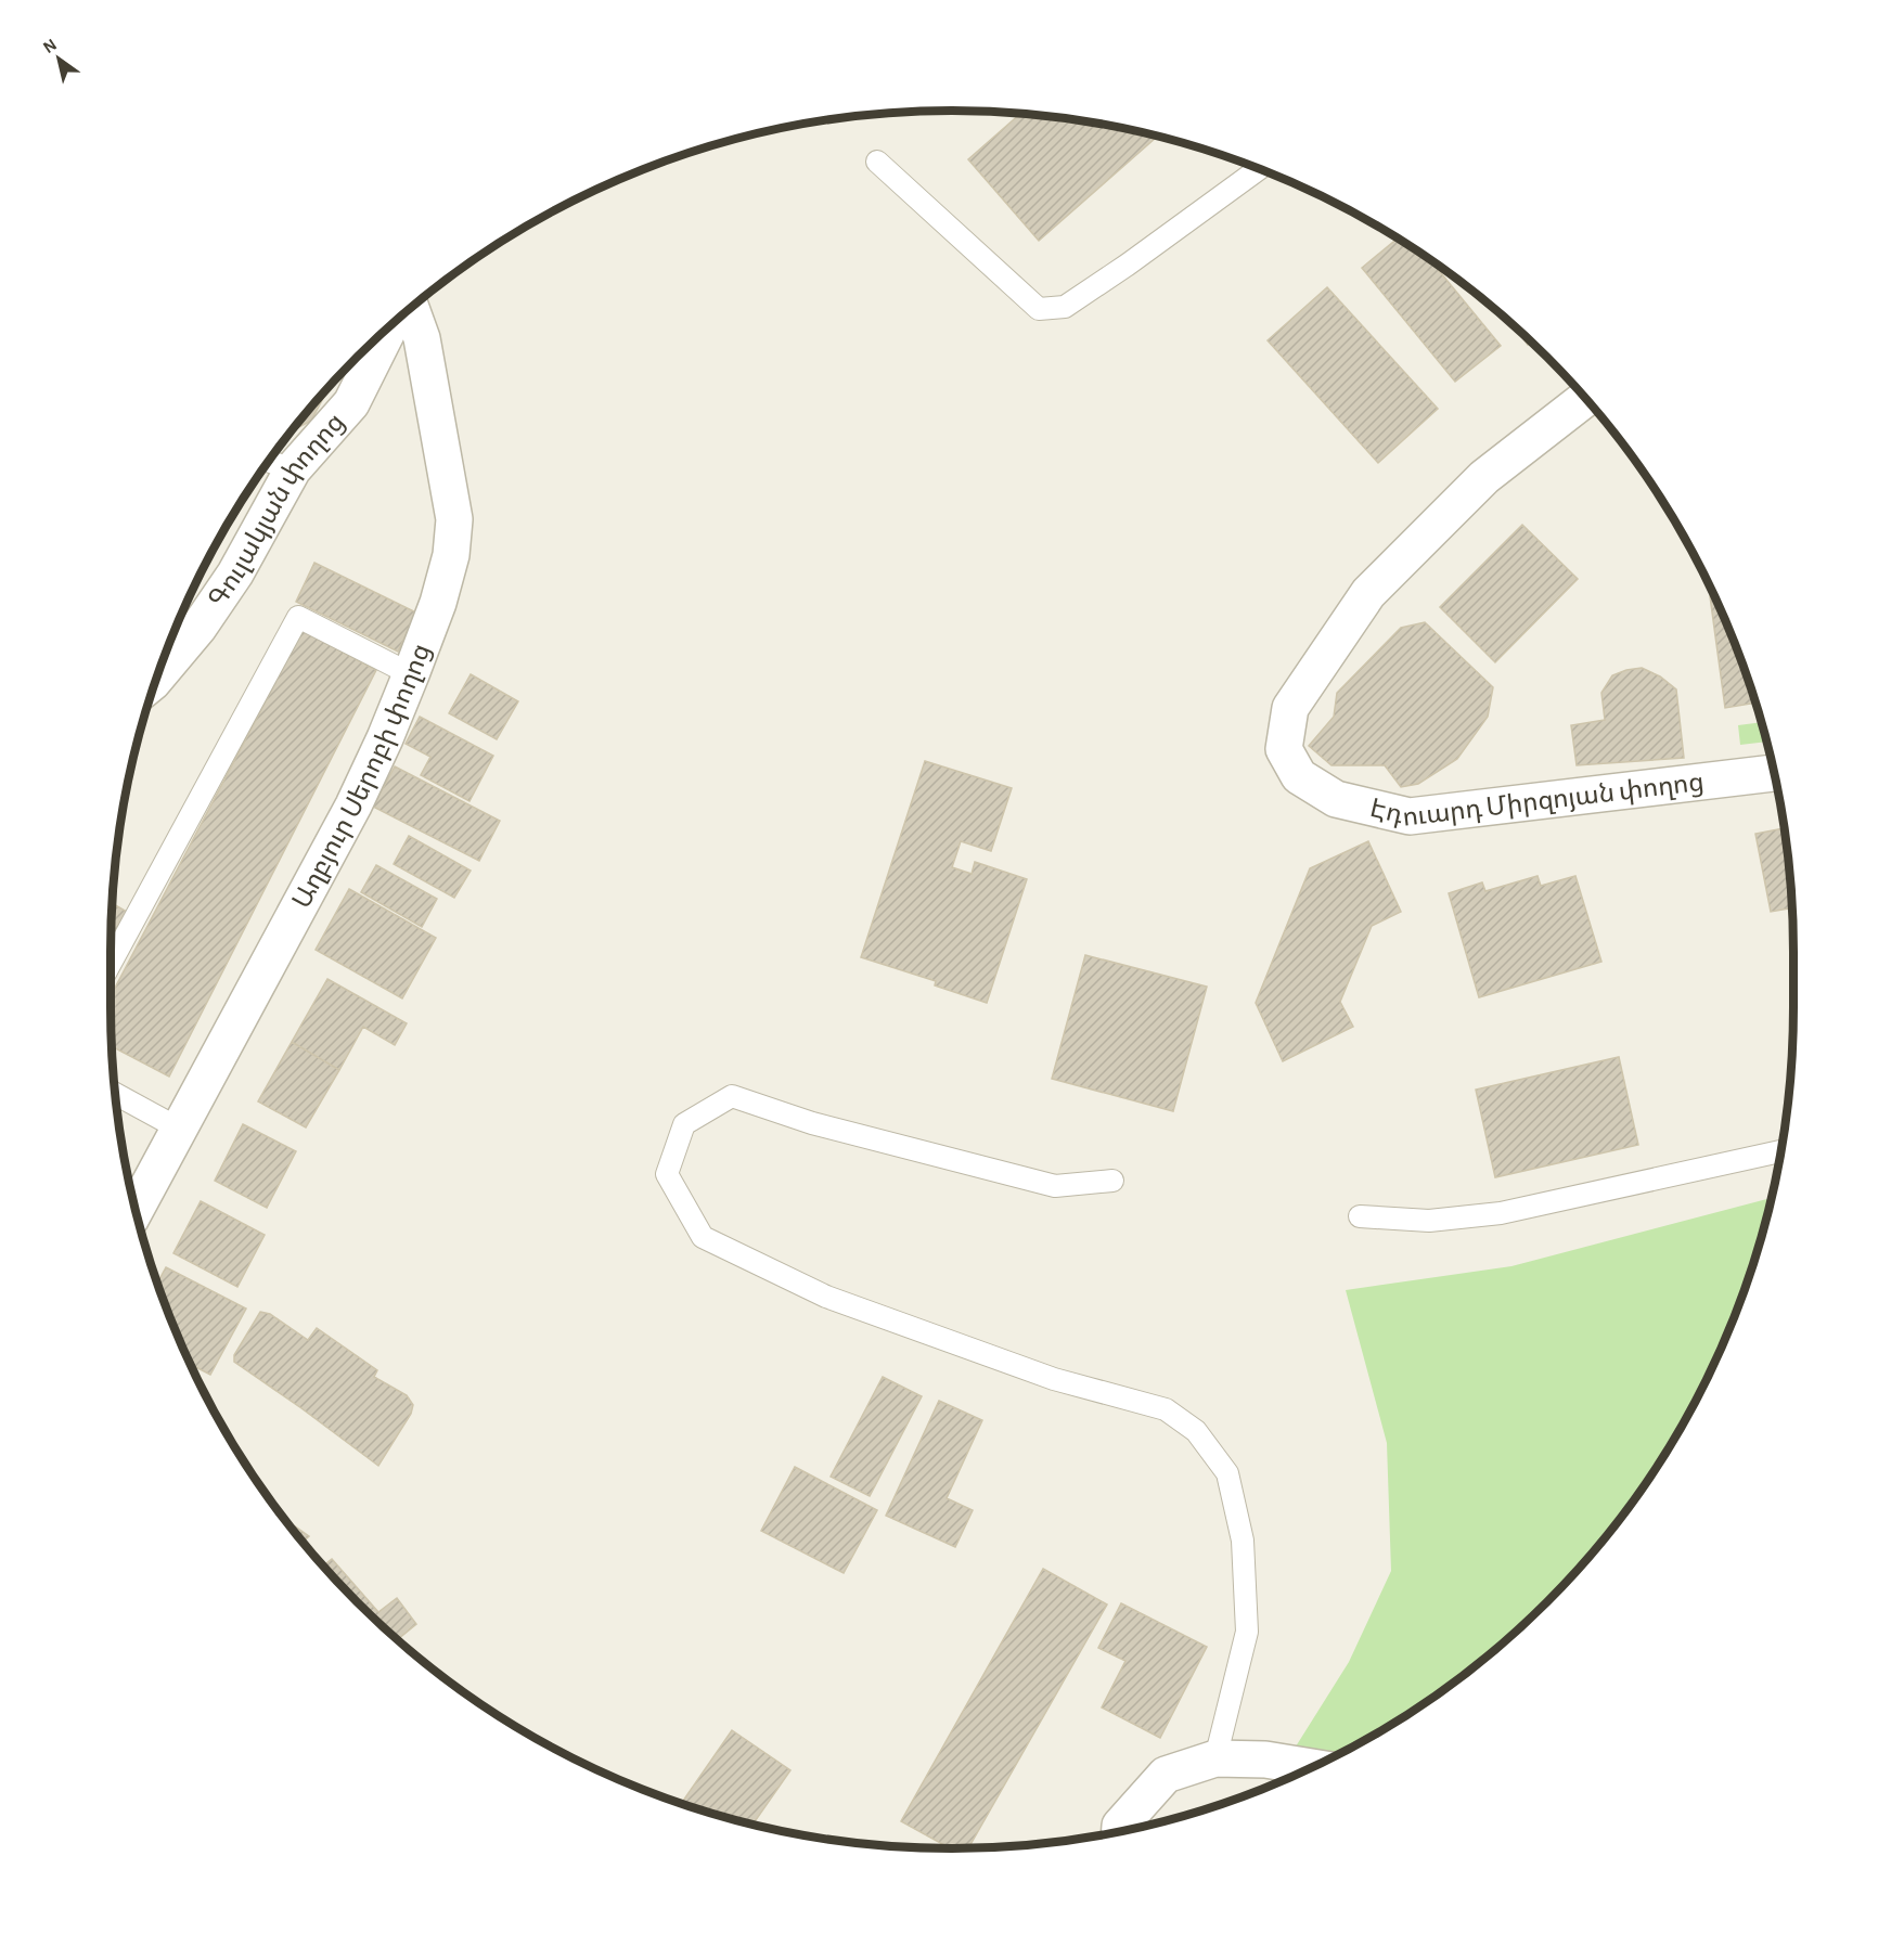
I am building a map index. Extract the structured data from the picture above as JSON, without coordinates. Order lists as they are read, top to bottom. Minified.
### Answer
{"streets":{"street":["Գուլակյան փողոց","Աղբյուր Սերոբի փողոց","Էդուարդ Միրզոյան փողոց"]},"north":"top left"}
